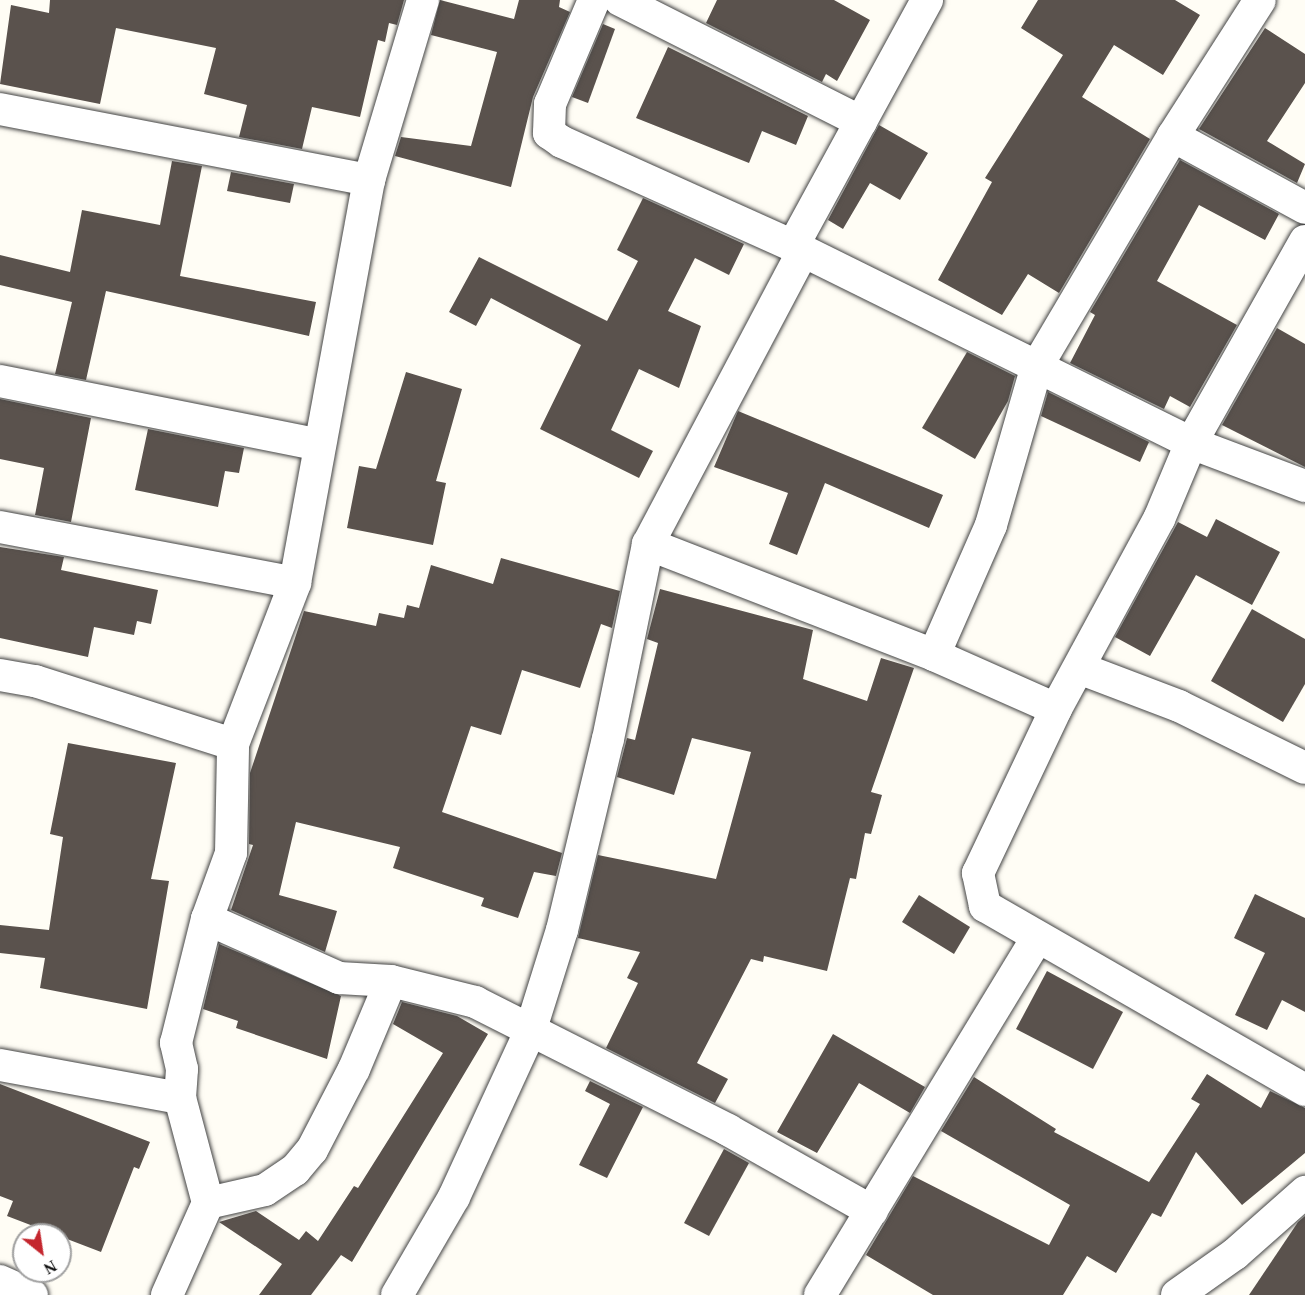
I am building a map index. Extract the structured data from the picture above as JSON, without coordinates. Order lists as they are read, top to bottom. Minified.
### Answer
{"north":"bottom right"}
